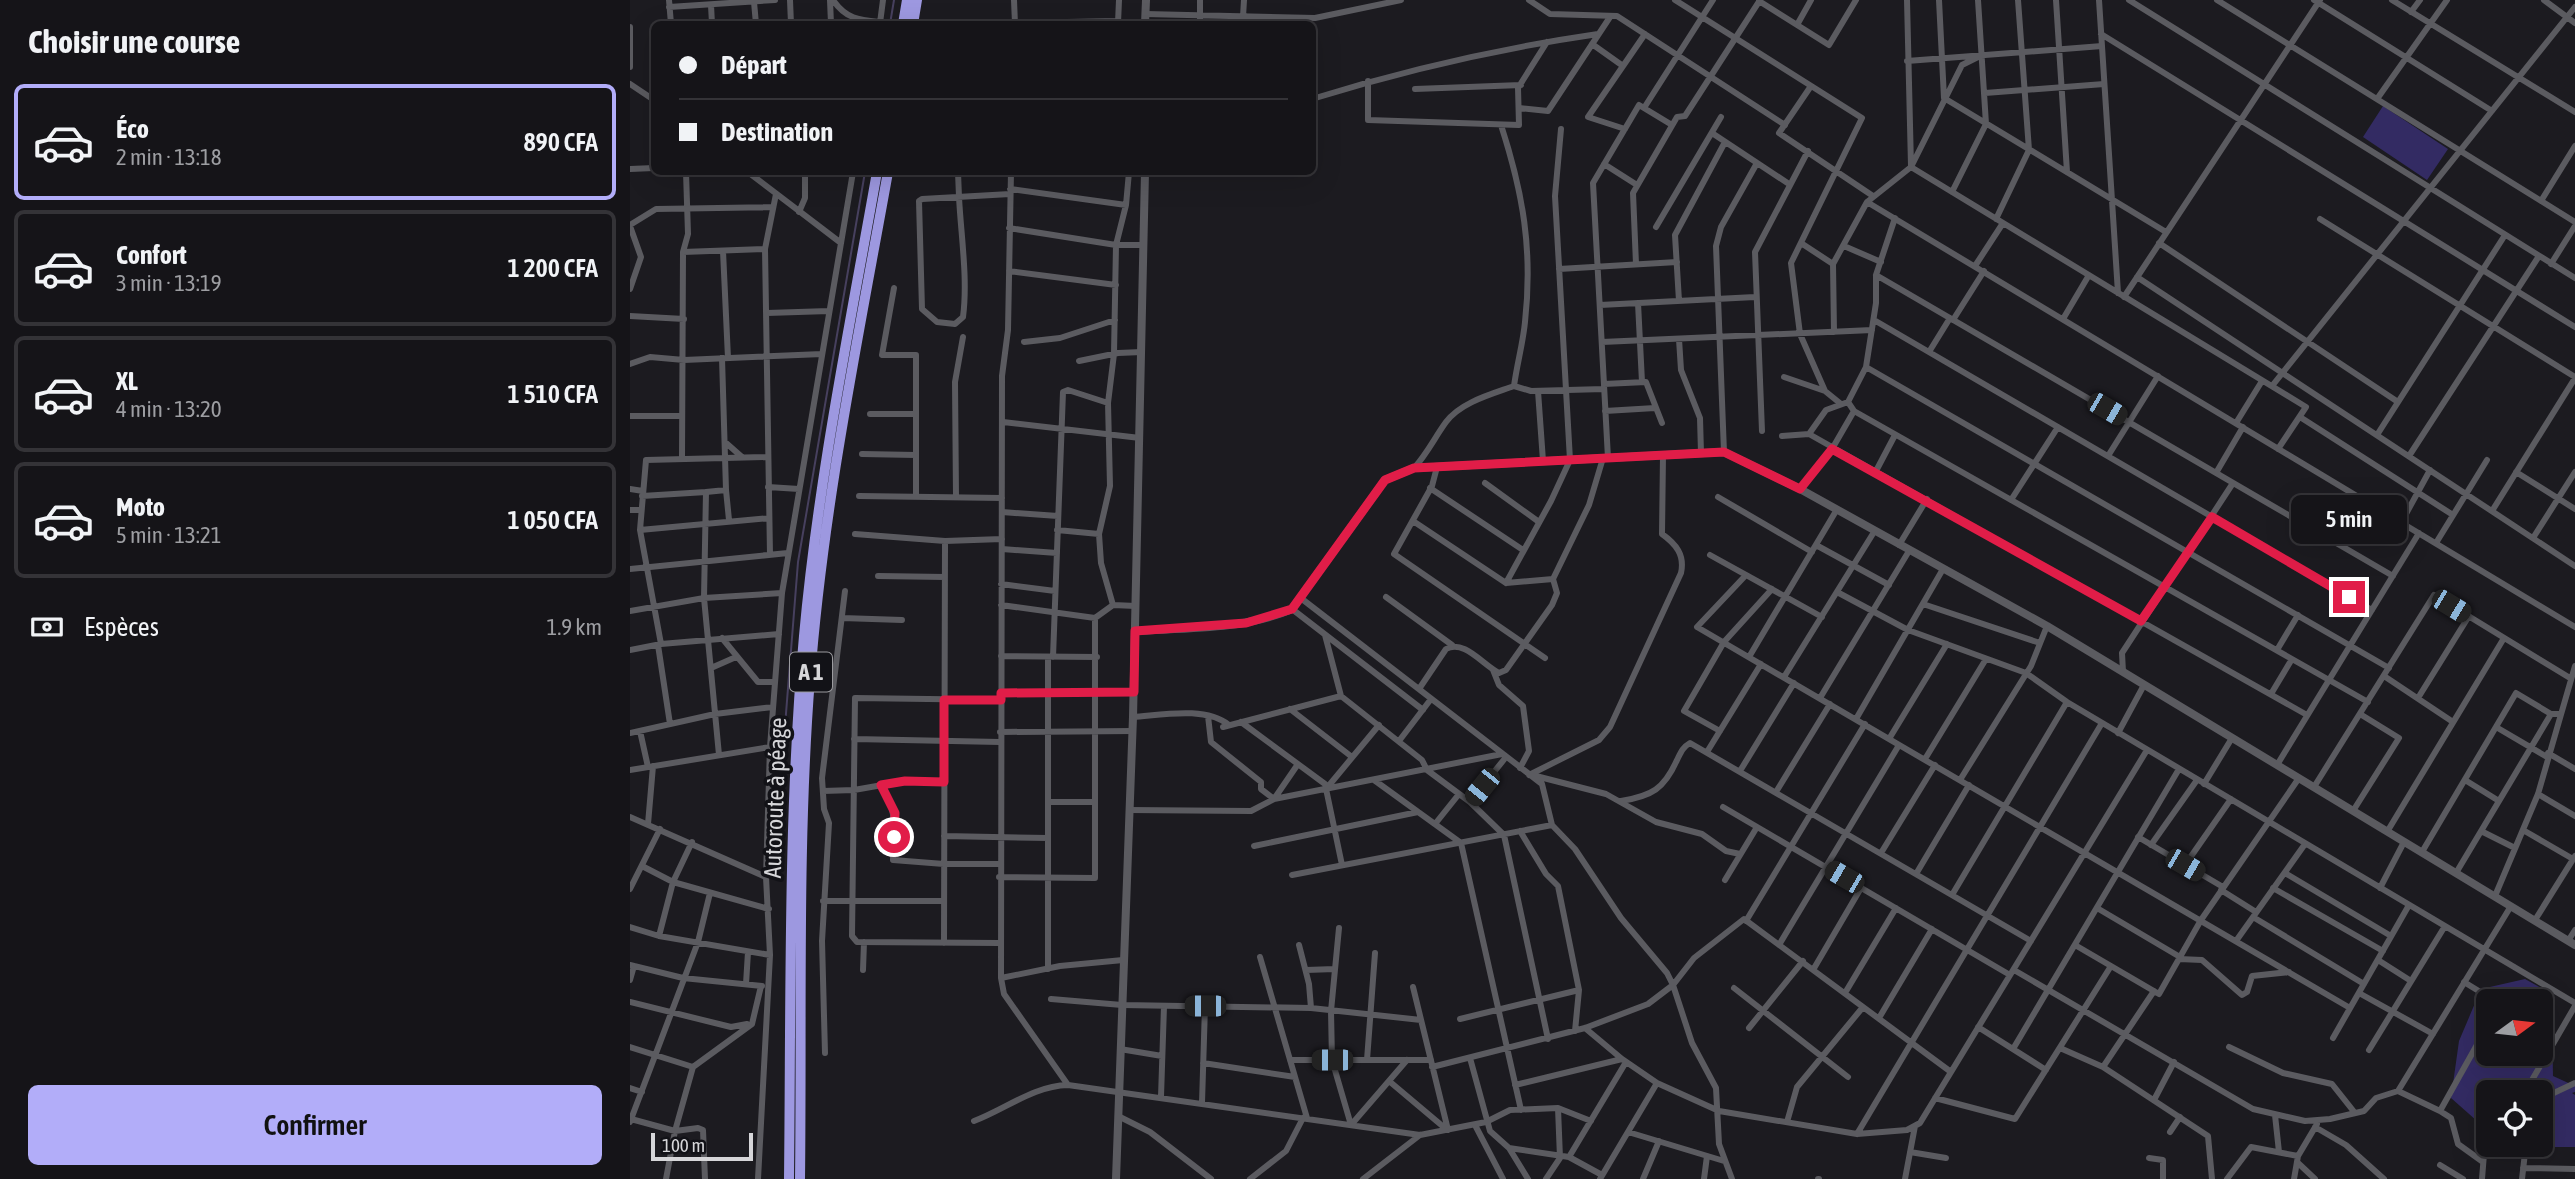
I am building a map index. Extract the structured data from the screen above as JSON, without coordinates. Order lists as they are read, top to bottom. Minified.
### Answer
{"streets":{"highway":["A 1","Autoroute à péage"]},"scale_bar":"100 m","north":"right","page":{"heading":"Choisir une course","banner":["Départ","Destination"],"list":[{"name":"Éco","note":"2 min · 13:18","value":"890 CFA"},{"name":"Confort","note":"3 min · 13:19","value":"1 200 CFA"},{"name":"XL","note":"4 min · 13:20","value":"1 510 CFA"},{"name":"Moto","note":"5 min · 13:21","value":"1 050 CFA"}],"bubble":"5 min","pay":["Espèces","1.9 km"],"buttons":"Confirmer","scale":"100 m"}}
